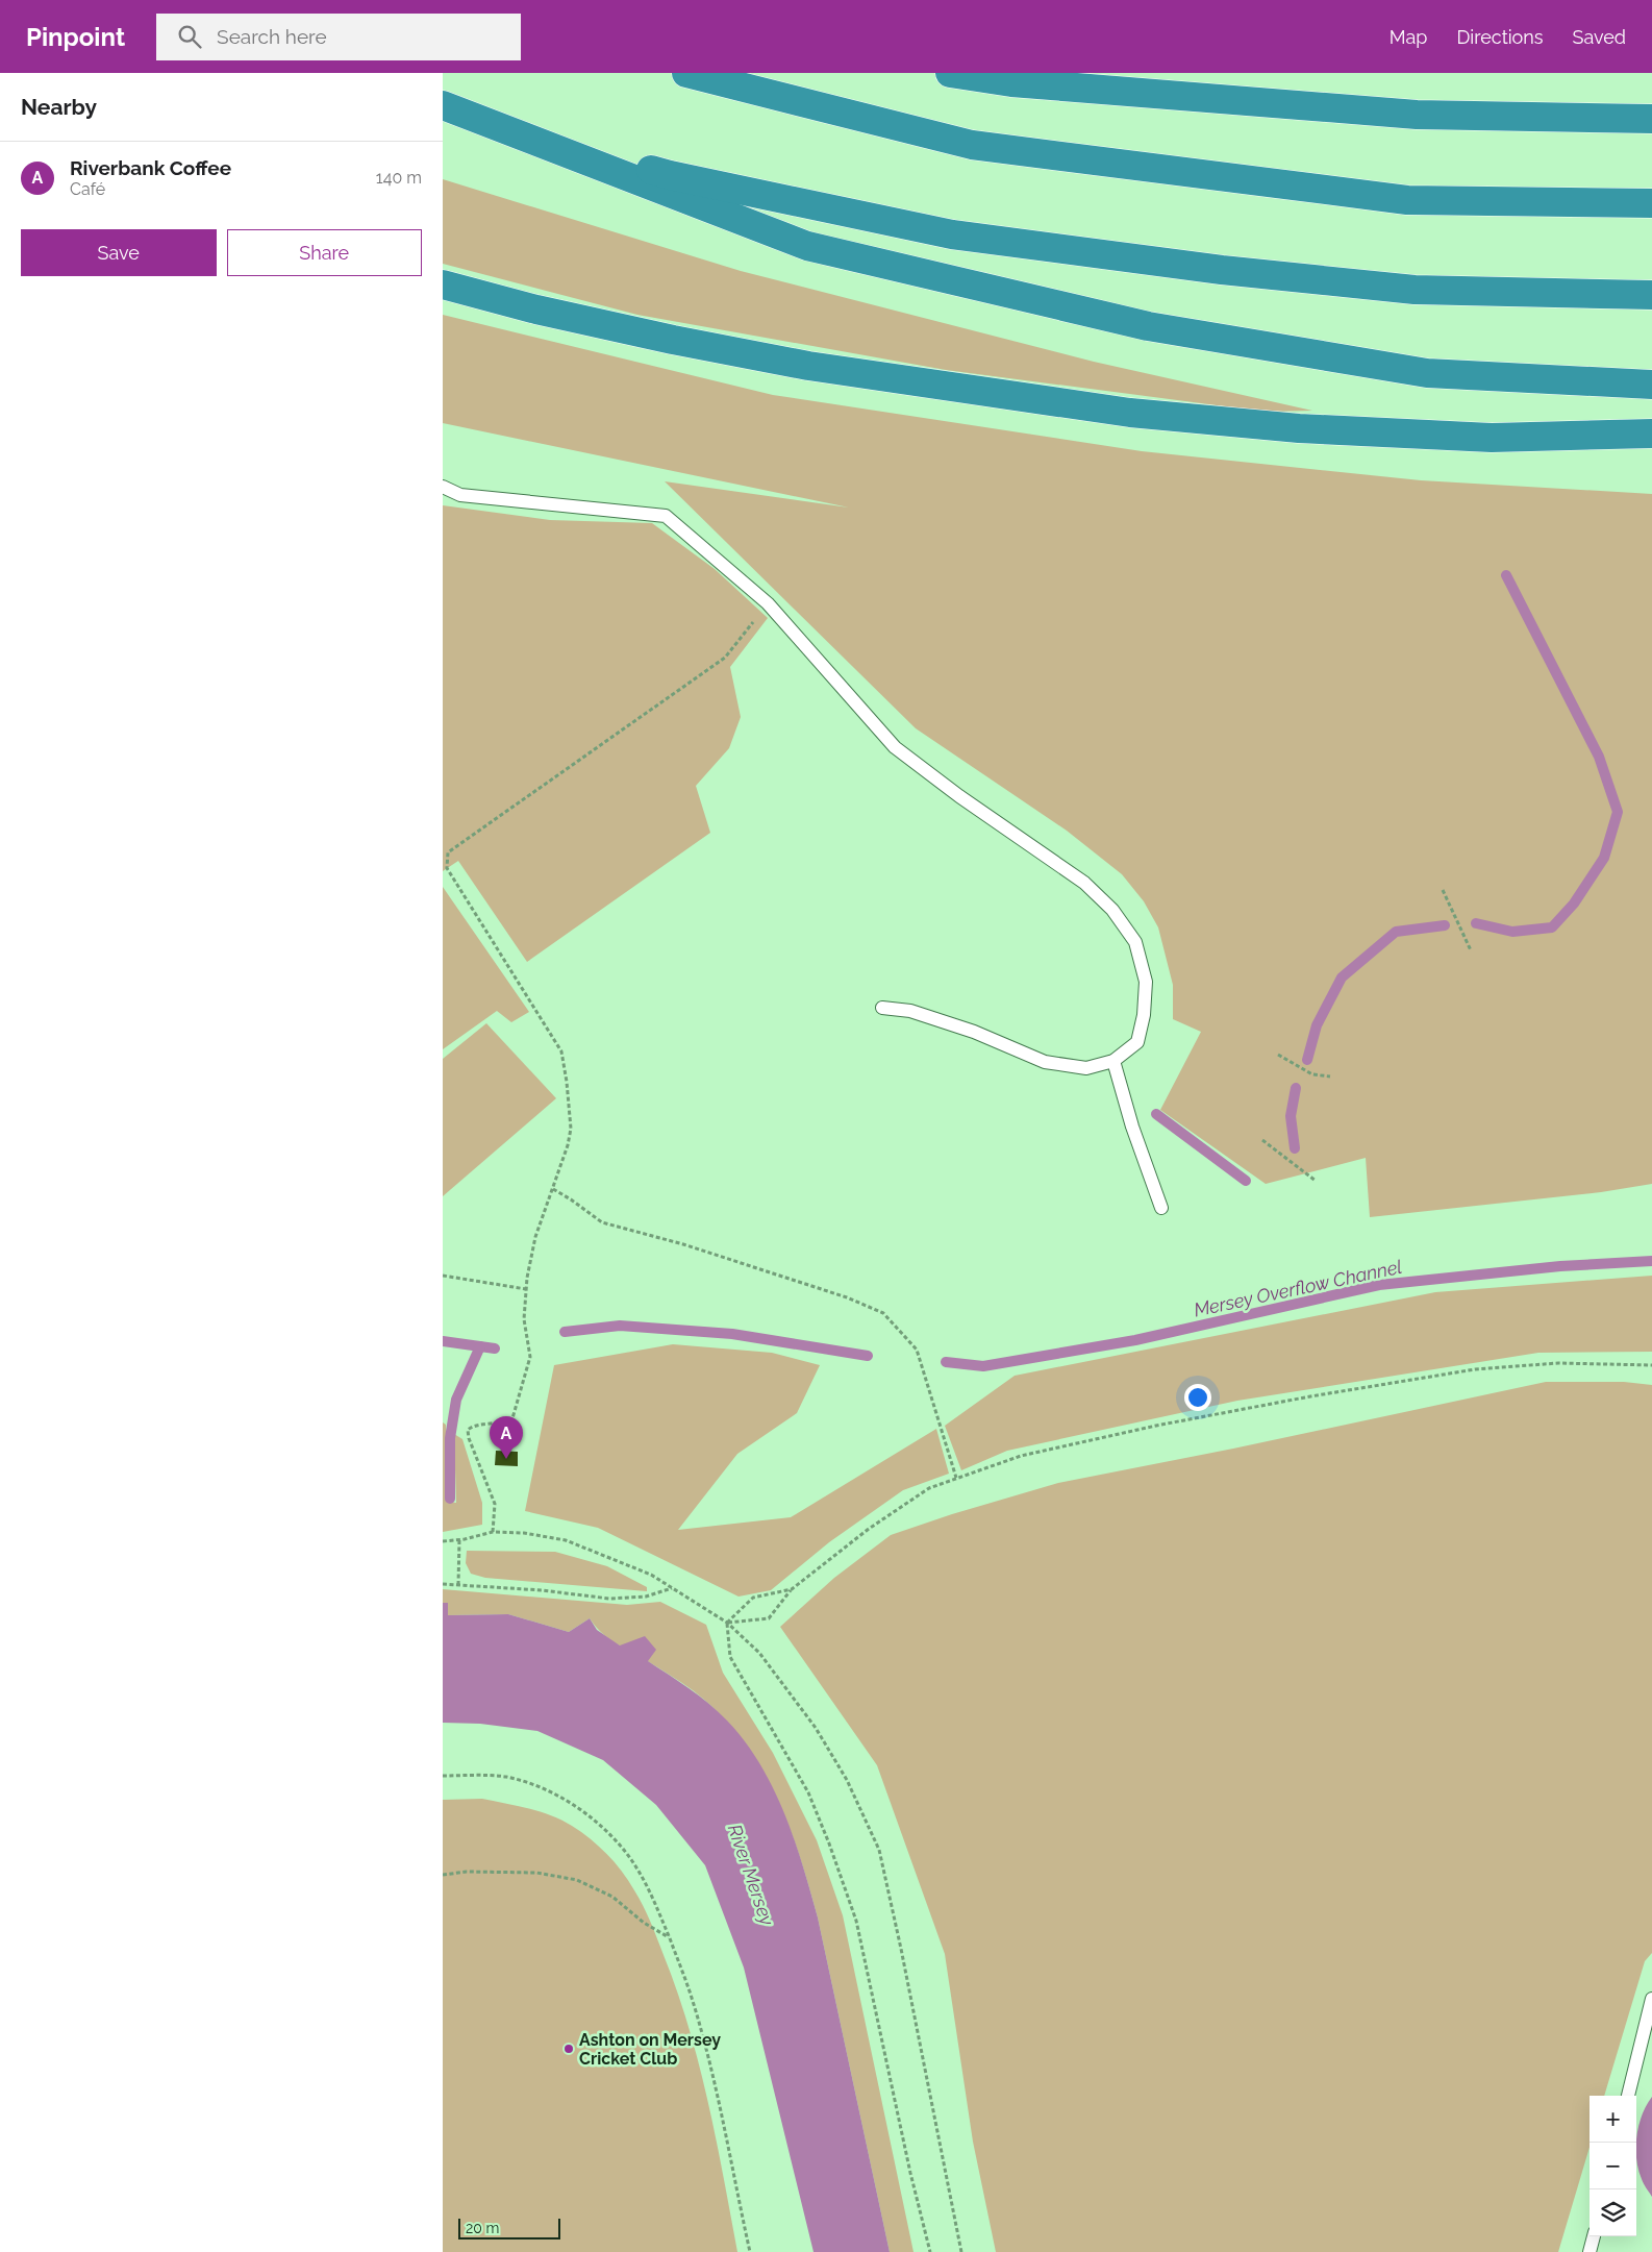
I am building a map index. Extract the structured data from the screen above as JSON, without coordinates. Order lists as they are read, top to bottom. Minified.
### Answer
{"water":["Mersey Overflow Channel","River Mersey"],"places":["Ashton on Mersey Cricket Club"],"scale_bar":"20 m","page":{"header":"Pinpoint","search":"Search here","nav":["Map","Directions","Saved"],"heading":"Nearby","list":[{"mark":"A","name":"Riverbank Coffee","note":"Café","value":"140 m"}],"buttons":["Save","Share"],"pins":"A","map_buttons":["+","−"],"scale":"20 m"}}
